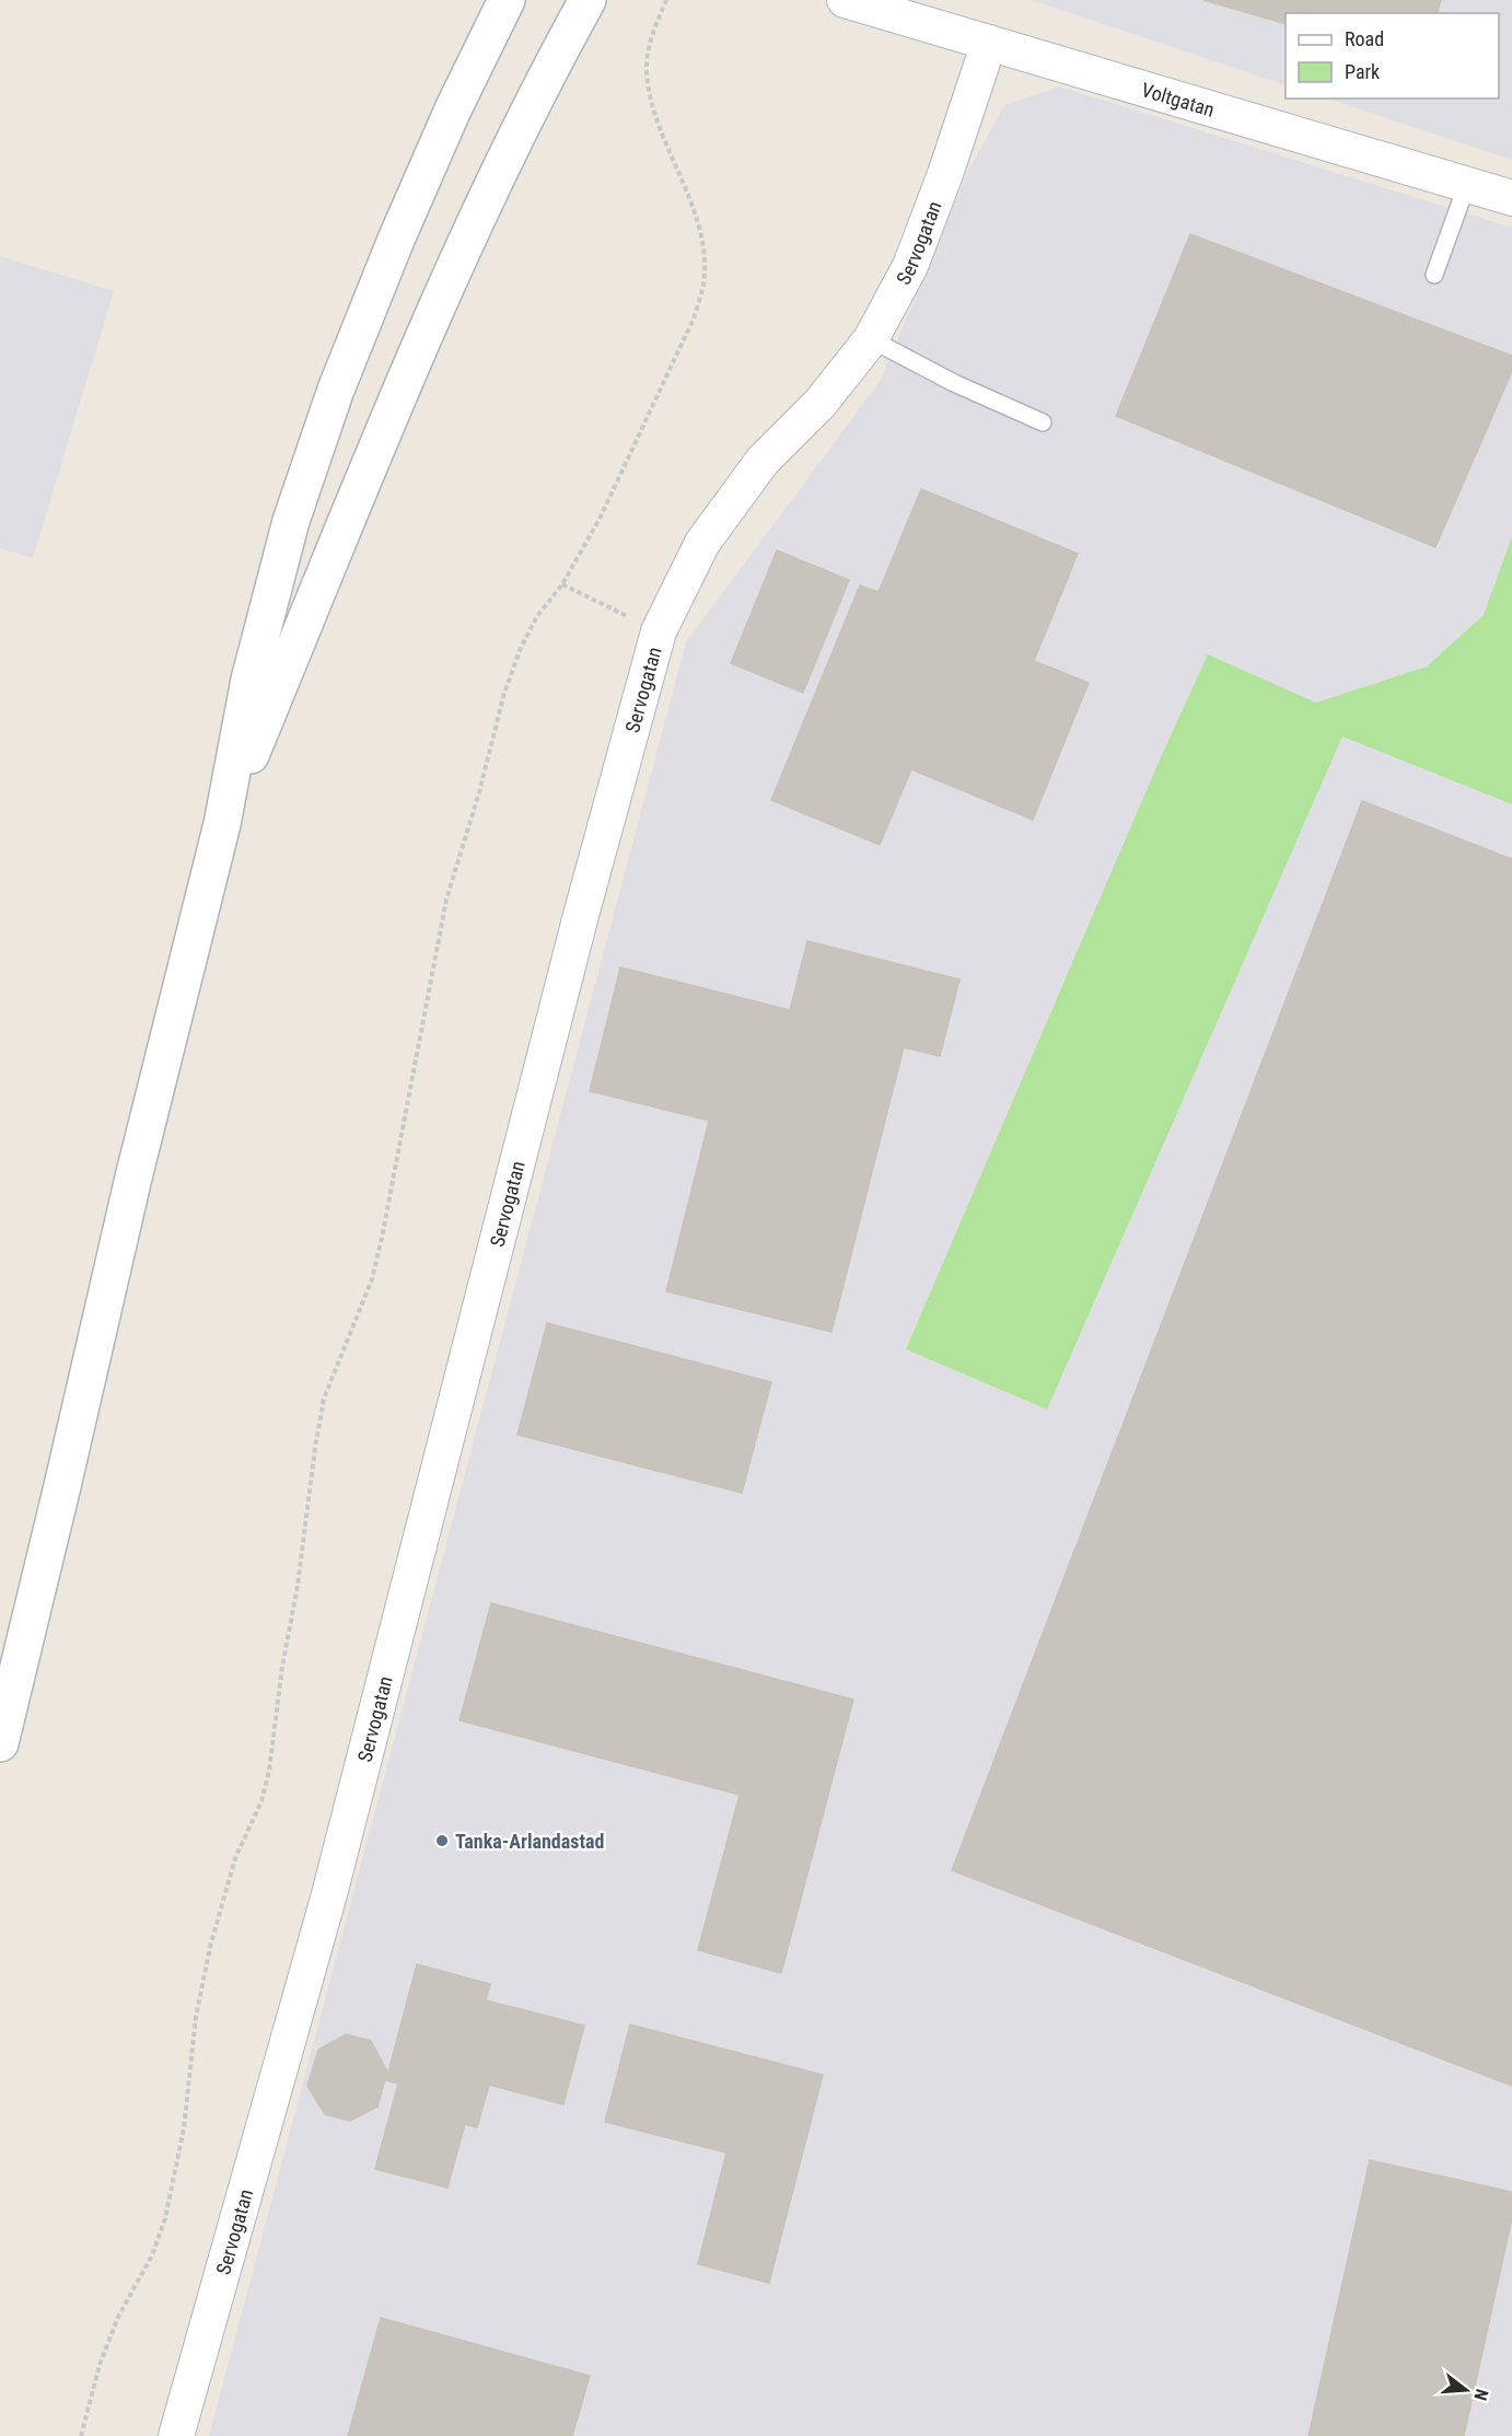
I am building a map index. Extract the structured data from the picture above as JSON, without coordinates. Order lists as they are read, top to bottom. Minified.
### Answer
{"streets":{"street":["Voltgatan","Servogatan"]},"crossings":[["Voltgatan","Servogatan"]],"places":["Tanka-Arlandastad"],"legend":["Road","Park"],"north":"right"}
